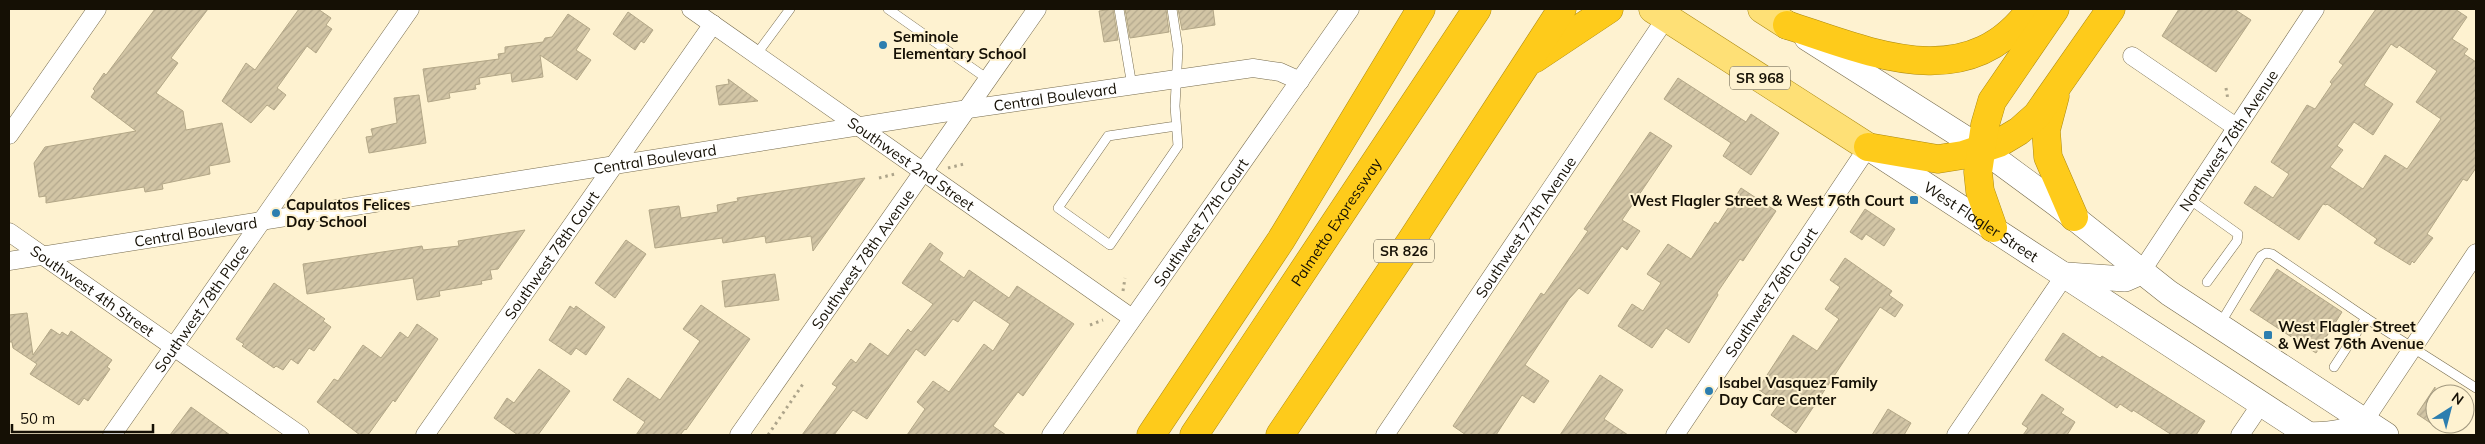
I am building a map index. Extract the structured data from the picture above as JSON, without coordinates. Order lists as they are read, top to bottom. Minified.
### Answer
{"streets":{"highway":["Palmetto Expressway","SR 826"],"main road":["SR 968","West Flagler Street"],"street":["Central Boulevard","Northwest 76th Avenue","Southwest 2nd Street","Southwest 77th Court","Southwest 77th Avenue","Southwest 78th Court","Southwest 78th Avenue","Southwest 4th Street","Southwest 76th Court","Southwest 78th Place"]},"crossings":[["Central Boulevard","Southwest 2nd Street"],["Central Boulevard","Southwest 77th Court"],["Central Boulevard","Southwest 78th Court"],["Central Boulevard","Southwest 78th Avenue"],["Central Boulevard","Southwest 4th Street"],["Central Boulevard","Southwest 78th Place"],["Southwest 2nd Street","Southwest 77th Court"],["Southwest 2nd Street","Southwest 78th Court"],["Southwest 2nd Street","Southwest 78th Avenue"],["West Flagler Street","Southwest 77th Avenue"],["West Flagler Street","Southwest 76th Court"],["Southwest 4th Street","Southwest 78th Place"]],"places":{"other":["Seminole Elementary School","Capulatos Felices Day School","Isabel Vasquez Family Day Care Center"],"transit":["West Flagler Street & West 76th Court","West Flagler Street & West 76th Avenue"]},"scale_bar":"50 m","north":"top right"}
